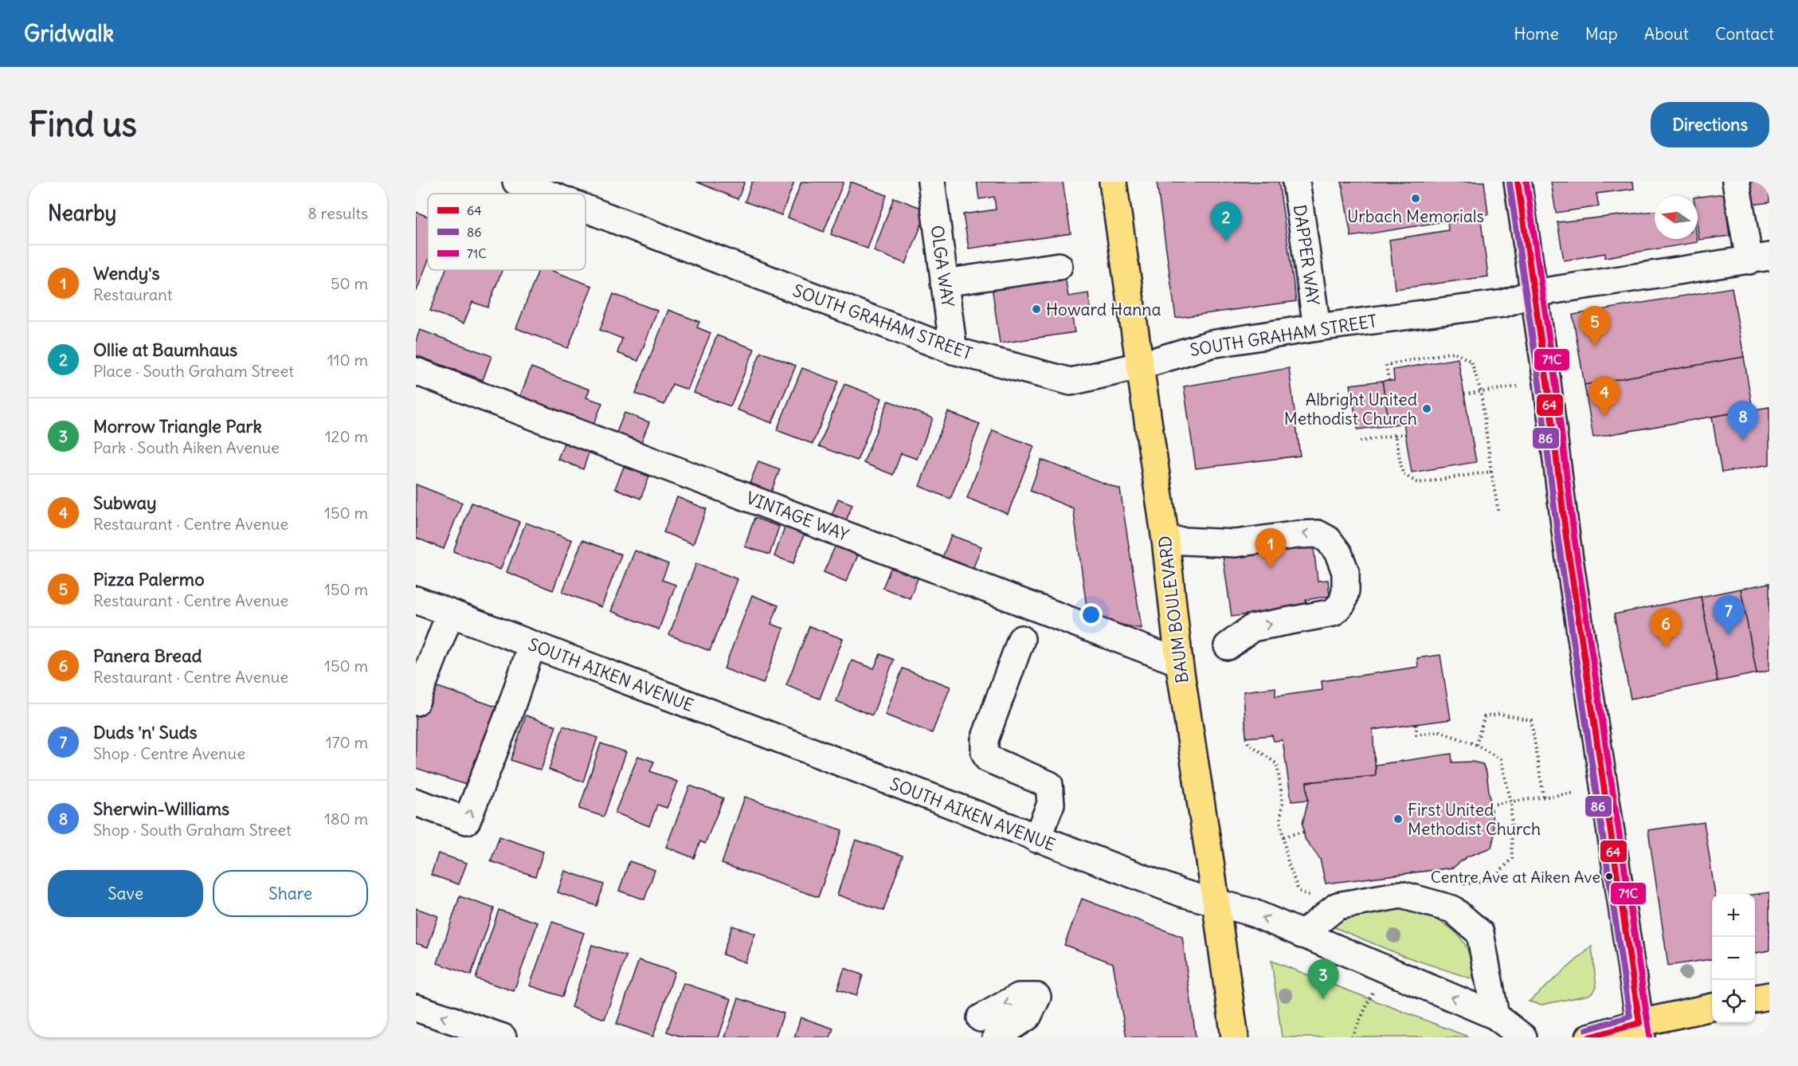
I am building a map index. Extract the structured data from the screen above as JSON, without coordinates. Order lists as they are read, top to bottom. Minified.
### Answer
{"streets":{"main road":["BAUM BOULEVARD"],"street":["DAPPER WAY","OLGA WAY","SOUTH GRAHAM STREET","VINTAGE WAY","SOUTH AIKEN AVENUE"]},"crossings":[["DAPPER WAY","SOUTH GRAHAM STREET"],["OLGA WAY","SOUTH GRAHAM STREET"],["SOUTH GRAHAM STREET","BAUM BOULEVARD"],["VINTAGE WAY","BAUM BOULEVARD"],["BAUM BOULEVARD","SOUTH AIKEN AVENUE"]],"places":["Urbach Memorials","Howard Hanna","Albright United Methodist Church","First United Methodist Church","Centre Ave at Aiken Ave"],"lines":["transit line 64","transit line 71C","transit line 86"],"legend":["64","86","71C"],"north":"left","page":{"header":"Gridwalk","nav":["Home","Map","About","Contact"],"buttons":["Directions",["Save","Share"]],"title":"Find us","heading":["Nearby","8 results"],"pins":["2","5","4","8","1","7","6","3"],"list":[{"mark":"1","name":"Wendy's","note":"Restaurant","value":"50 m"},{"mark":"2","name":"Ollie at Baumhaus","note":"Place · South Graham Street","value":"110 m"},{"mark":"3","name":"Morrow Triangle Park","note":"Park · South Aiken Avenue","value":"120 m"},{"mark":"4","name":"Subway","note":"Restaurant · Centre Avenue","value":"150 m"},{"mark":"5","name":"Pizza Palermo","note":"Restaurant · Centre Avenue","value":"150 m"},{"mark":"6","name":"Panera Bread","note":"Restaurant · Centre Avenue","value":"150 m"},{"mark":"7","name":"Duds 'n' Suds","note":"Shop · Centre Avenue","value":"170 m"},{"mark":"8","name":"Sherwin-Williams","note":"Shop · South Graham Street","value":"180 m"}],"map_buttons":["+","−"]}}
